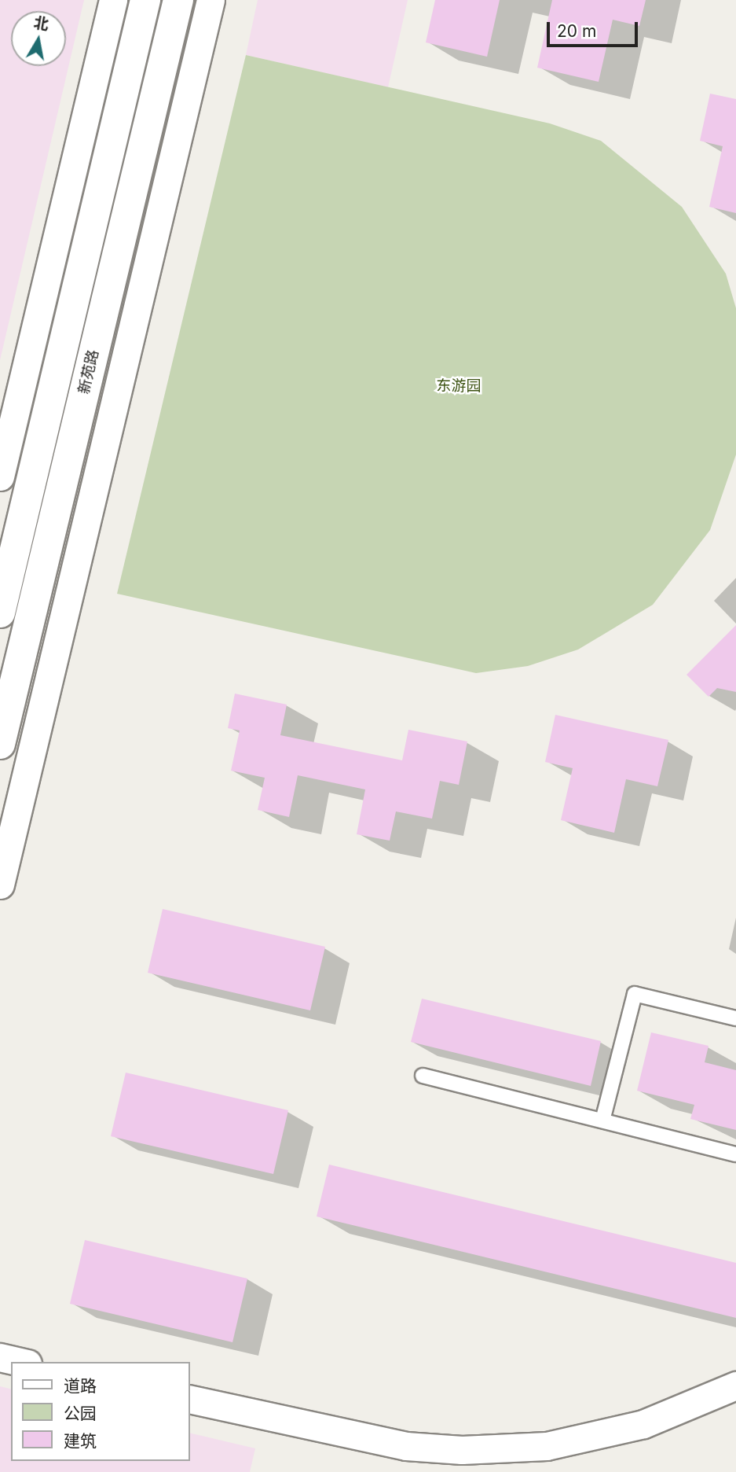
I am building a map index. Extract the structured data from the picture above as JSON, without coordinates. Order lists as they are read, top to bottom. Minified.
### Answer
{"streets":{"main road":["新苑路"]},"parks":["东游园"],"legend":["道路","公园","建筑"],"scale_bar":"20 m","north":"top"}
